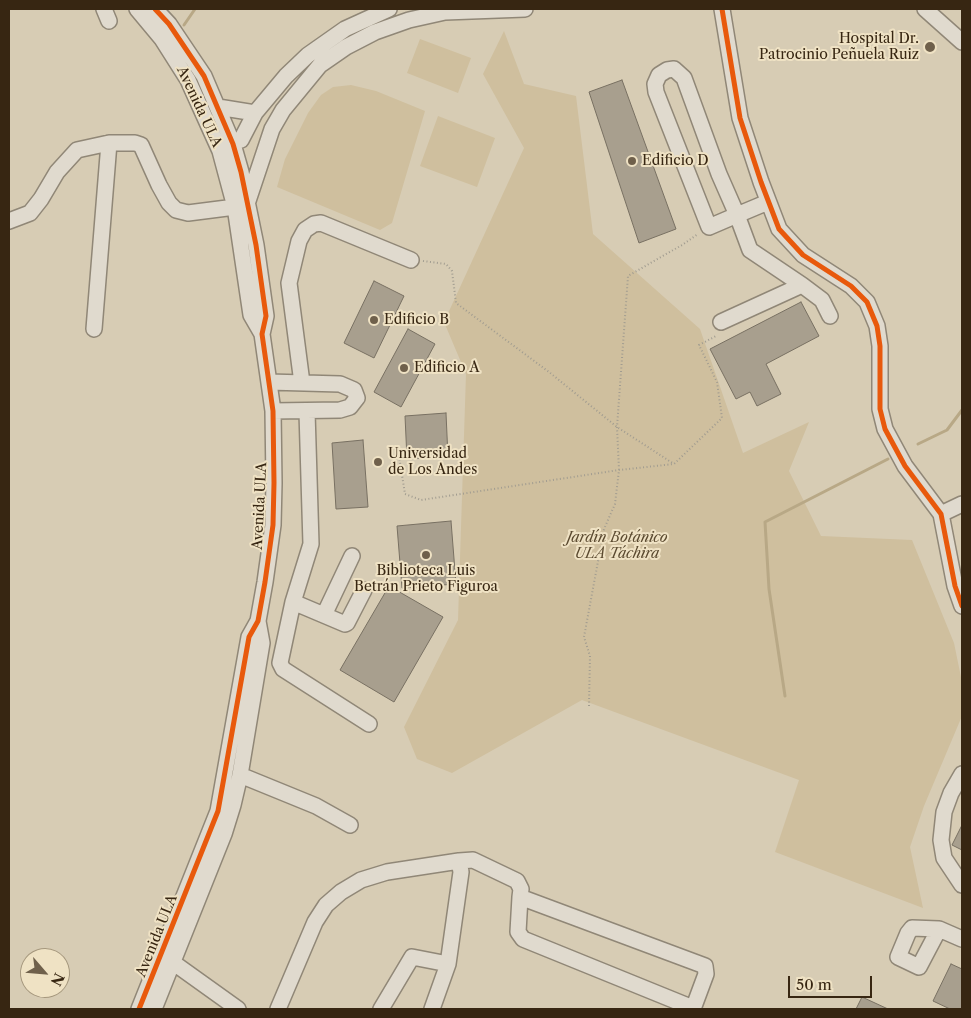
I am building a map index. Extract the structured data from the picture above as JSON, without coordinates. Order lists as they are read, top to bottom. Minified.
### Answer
{"streets":{"street":["Avenida ULA"]},"parks":["Jardín Botánico ULA Táchira"],"places":["Hospital Dr. Patrocinio Peñuela Ruiz","Edificio D","Edificio B","Edificio A","Universidad de Los Andes","Biblioteca Luis Betrán Prieto Figuroa"],"scale_bar":"50 m","north":"bottom right"}
